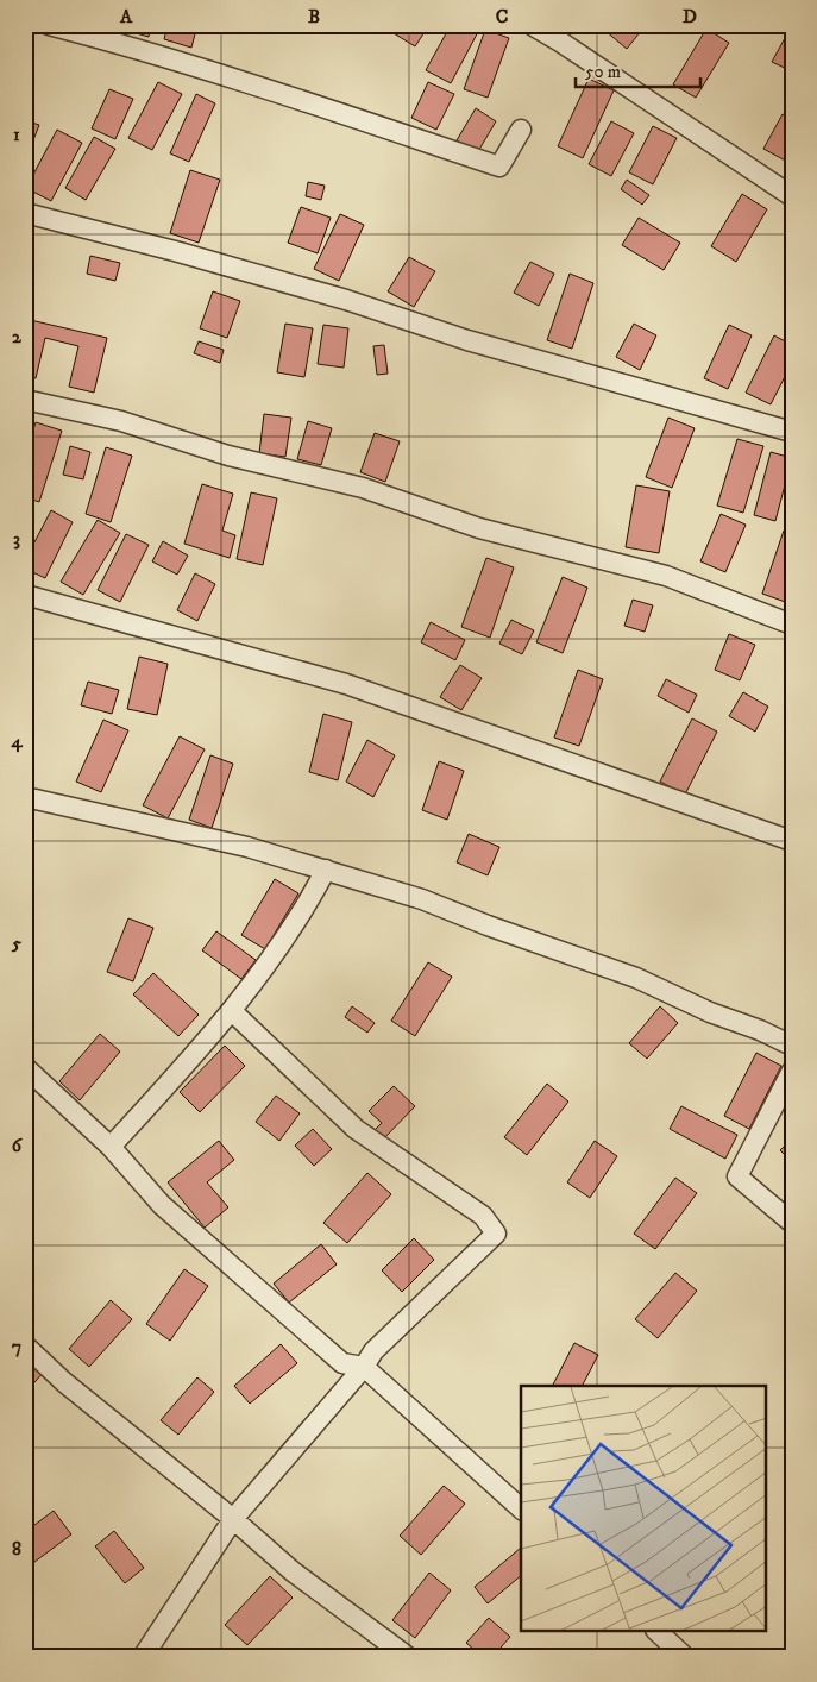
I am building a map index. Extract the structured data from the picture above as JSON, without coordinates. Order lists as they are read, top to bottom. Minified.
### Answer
{"scale_bar":"50 m","grid":{"columns":["A","B","C","D"],"rows":["1","2","3","4","5","6","7","8"]}}
